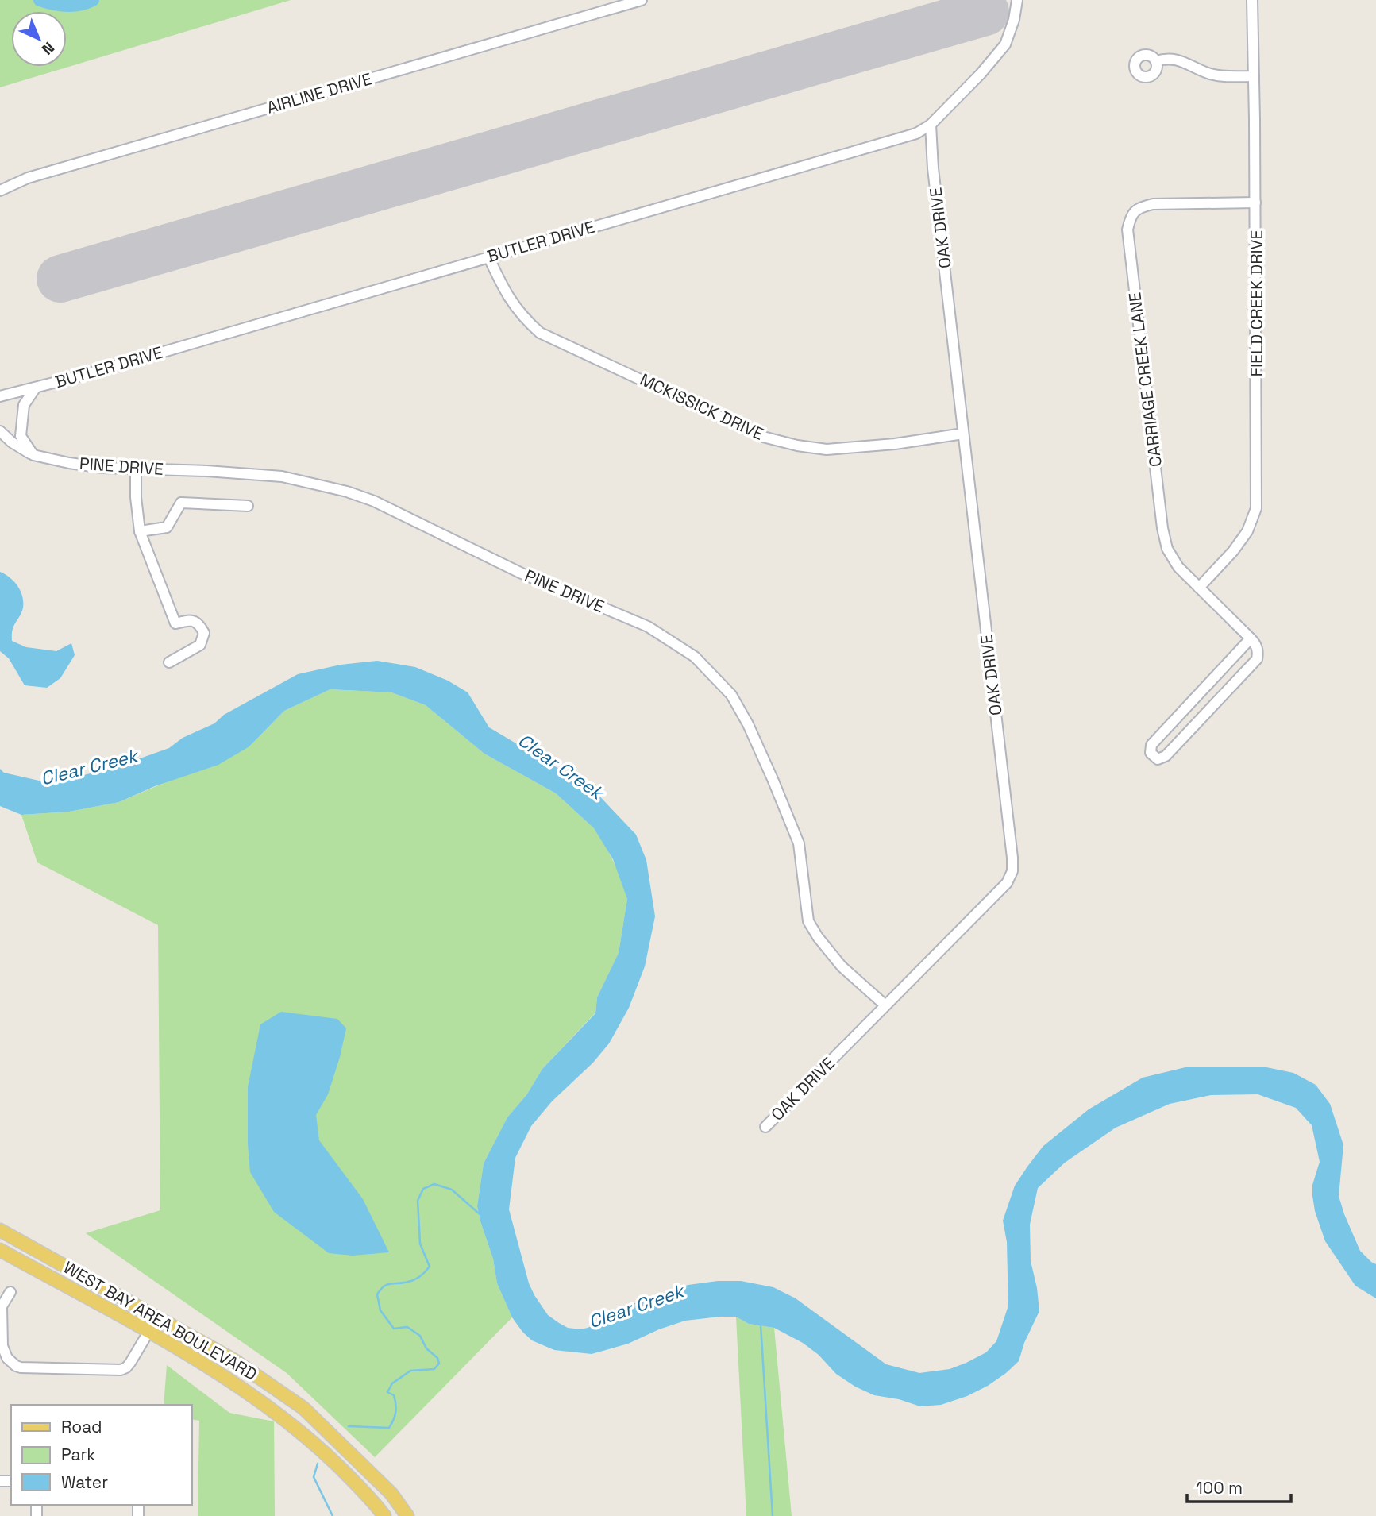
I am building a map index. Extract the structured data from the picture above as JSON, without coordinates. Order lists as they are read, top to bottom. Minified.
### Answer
{"streets":{"main road":["WEST BAY AREA BOULEVARD"],"street":["AIRLINE DRIVE","OAK DRIVE","BUTLER DRIVE","FIELD CREEK DRIVE","CARRIAGE CREEK LANE","MCKISSICK DRIVE","PINE DRIVE"]},"crossings":[["OAK DRIVE","BUTLER DRIVE"],["OAK DRIVE","MCKISSICK DRIVE"],["OAK DRIVE","PINE DRIVE"],["BUTLER DRIVE","MCKISSICK DRIVE"],["FIELD CREEK DRIVE","CARRIAGE CREEK LANE"]],"water":["Clear Creek"],"legend":["Road","Park","Water"],"scale_bar":"100 m","north":"bottom right"}
